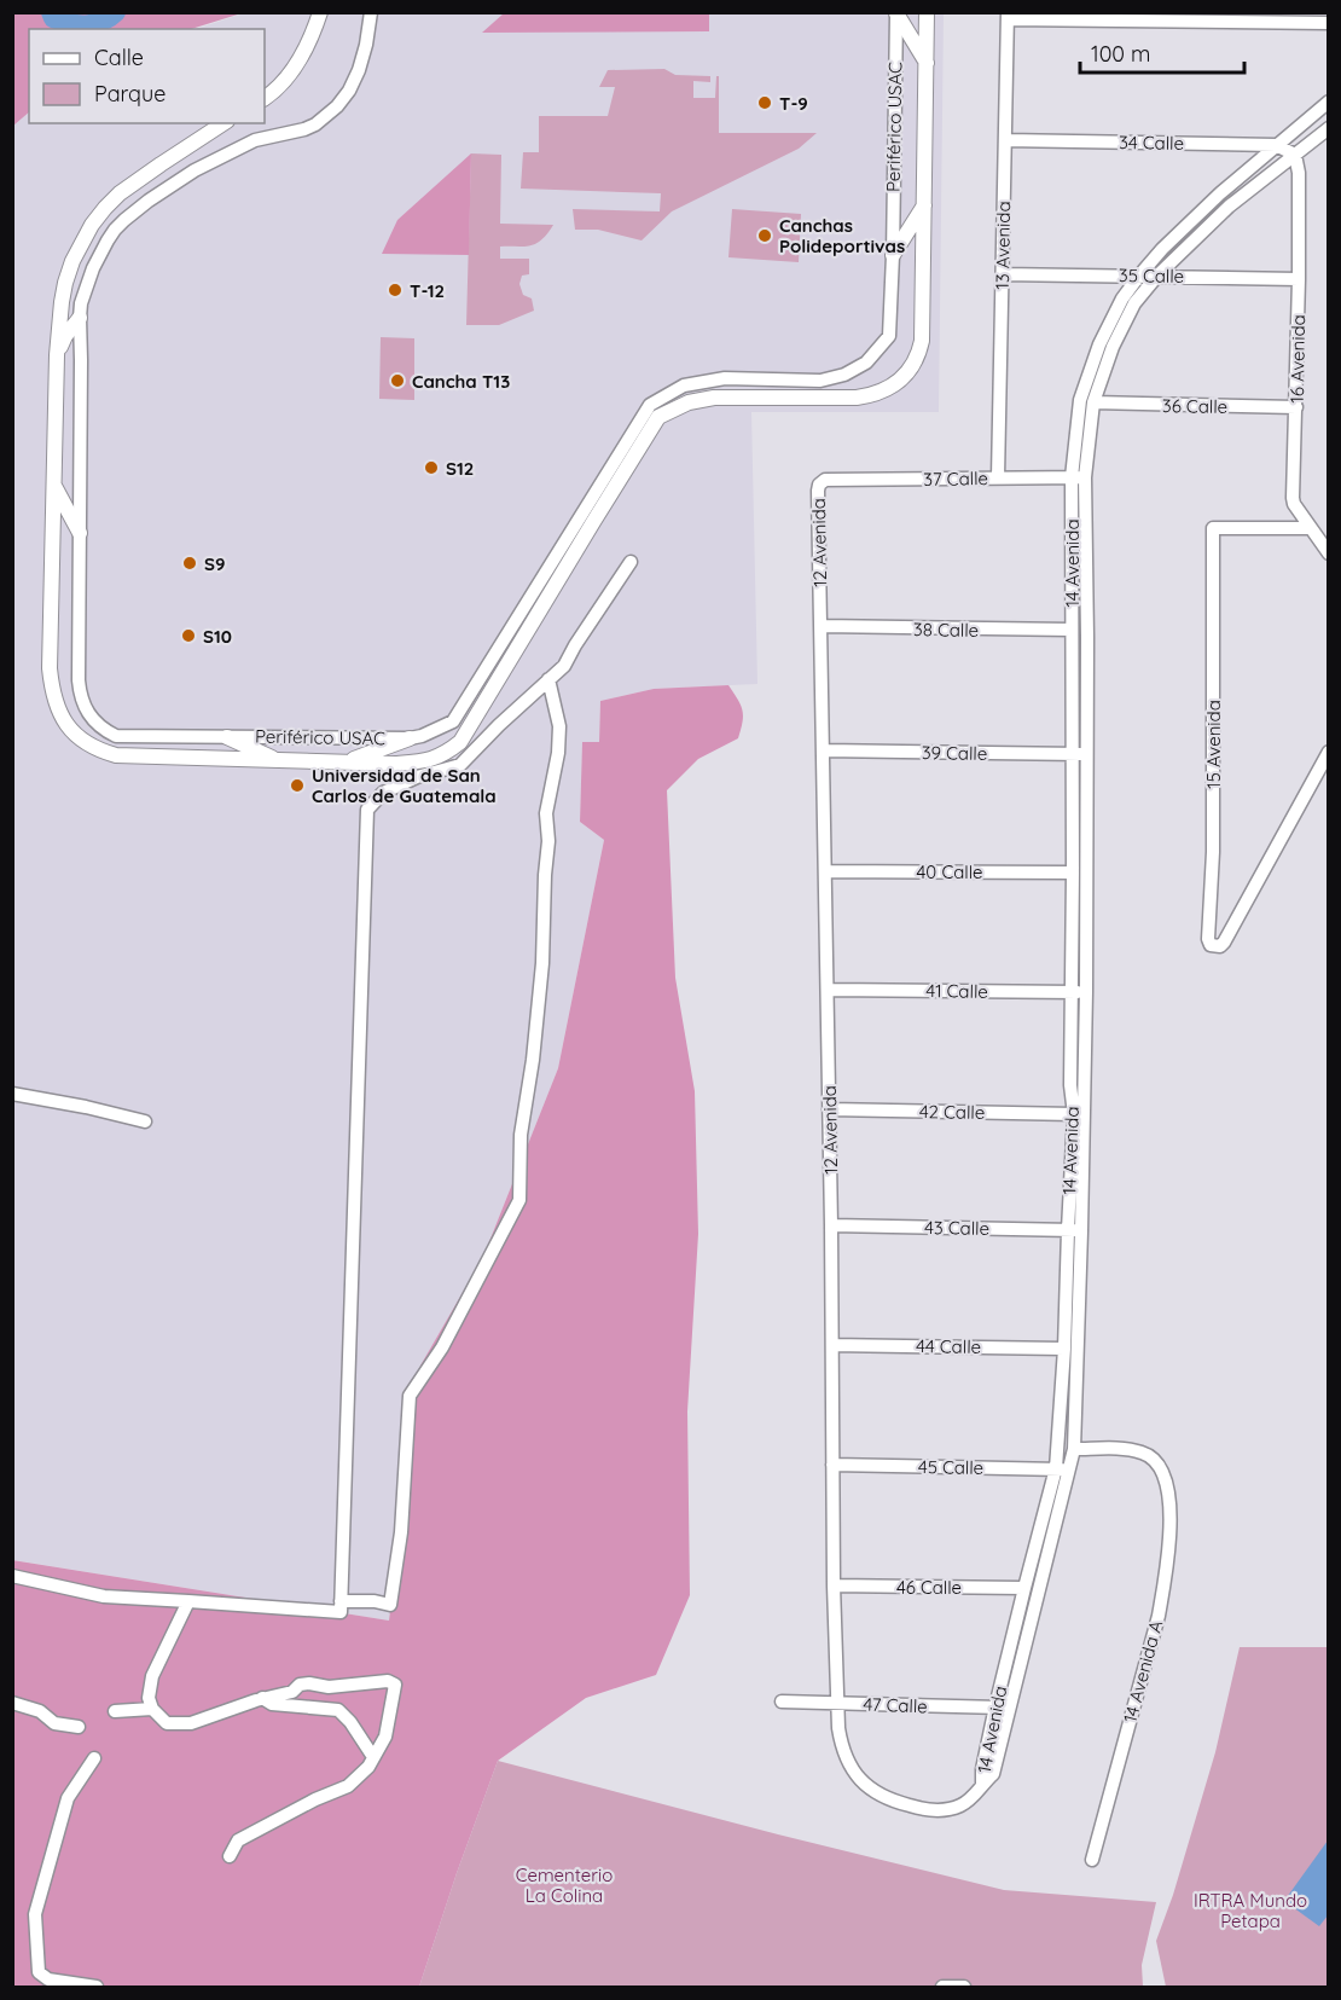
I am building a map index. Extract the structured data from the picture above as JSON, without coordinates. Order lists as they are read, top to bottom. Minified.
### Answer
{"streets":{"street":["Periférico USAC","34 Calle","13 Avenida","35 Calle","16 Avenida","36 Calle","37 Calle","12 Avenida","14 Avenida","38 Calle","15 Avenida","39 Calle","40 Calle","41 Calle","42 Calle","43 Calle","44 Calle","45 Calle","46 Calle","14 Avenida A","47 Calle"]},"crossings":[["34 Calle","13 Avenida"],["34 Calle","16 Avenida"],["34 Calle","14 Avenida"],["13 Avenida","35 Calle"],["13 Avenida","37 Calle"],["35 Calle","16 Avenida"],["35 Calle","14 Avenida"],["16 Avenida","36 Calle"],["16 Avenida","14 Avenida"],["16 Avenida","15 Avenida"],["36 Calle","14 Avenida"],["37 Calle","12 Avenida"],["37 Calle","14 Avenida"],["12 Avenida","14 Avenida"],["12 Avenida","38 Calle"],["12 Avenida","39 Calle"],["12 Avenida","40 Calle"],["12 Avenida","41 Calle"],["12 Avenida","42 Calle"],["12 Avenida","43 Calle"],["12 Avenida","44 Calle"],["12 Avenida","45 Calle"],["12 Avenida","46 Calle"],["12 Avenida","47 Calle"],["14 Avenida","38 Calle"],["14 Avenida","39 Calle"],["14 Avenida","40 Calle"],["14 Avenida","41 Calle"],["14 Avenida","42 Calle"],["14 Avenida","43 Calle"],["14 Avenida","44 Calle"],["14 Avenida","45 Calle"],["14 Avenida","46 Calle"],["14 Avenida","14 Avenida A"],["14 Avenida","47 Calle"]],"parks":["Cementerio La Colina","IRTRA Mundo Petapa"],"places":["T-9","Canchas Polideportivas","T-12","Cancha T13","S12","S9","S10","Universidad de San Carlos de Guatemala"],"legend":["Calle","Parque"],"scale_bar":"100 m"}
